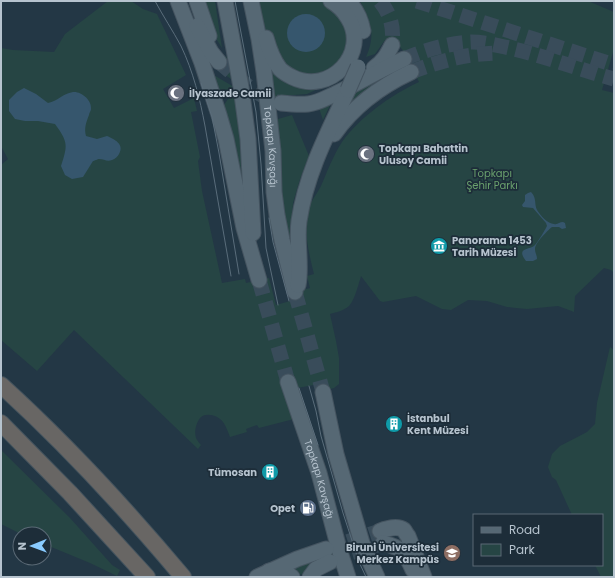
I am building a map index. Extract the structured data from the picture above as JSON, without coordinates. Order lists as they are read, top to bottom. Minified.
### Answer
{"streets":{"main road":["Topkapı Kavşağı"]},"parks":["Topkapı Şehir Parkı"],"places":{"mosque":["İlyaszade Camii","Topkapı Bahattin Ulusoy Camii"],"museum":["Panorama 1453 Tarih Müzesi"],"building":["İstanbul Kent Müzesi","Tümosan"],"fuel station":["Opet"],"school or university":["Biruni Üniversitesi Merkez Kampüs"]},"legend":["Road","Park"],"north":"left"}
